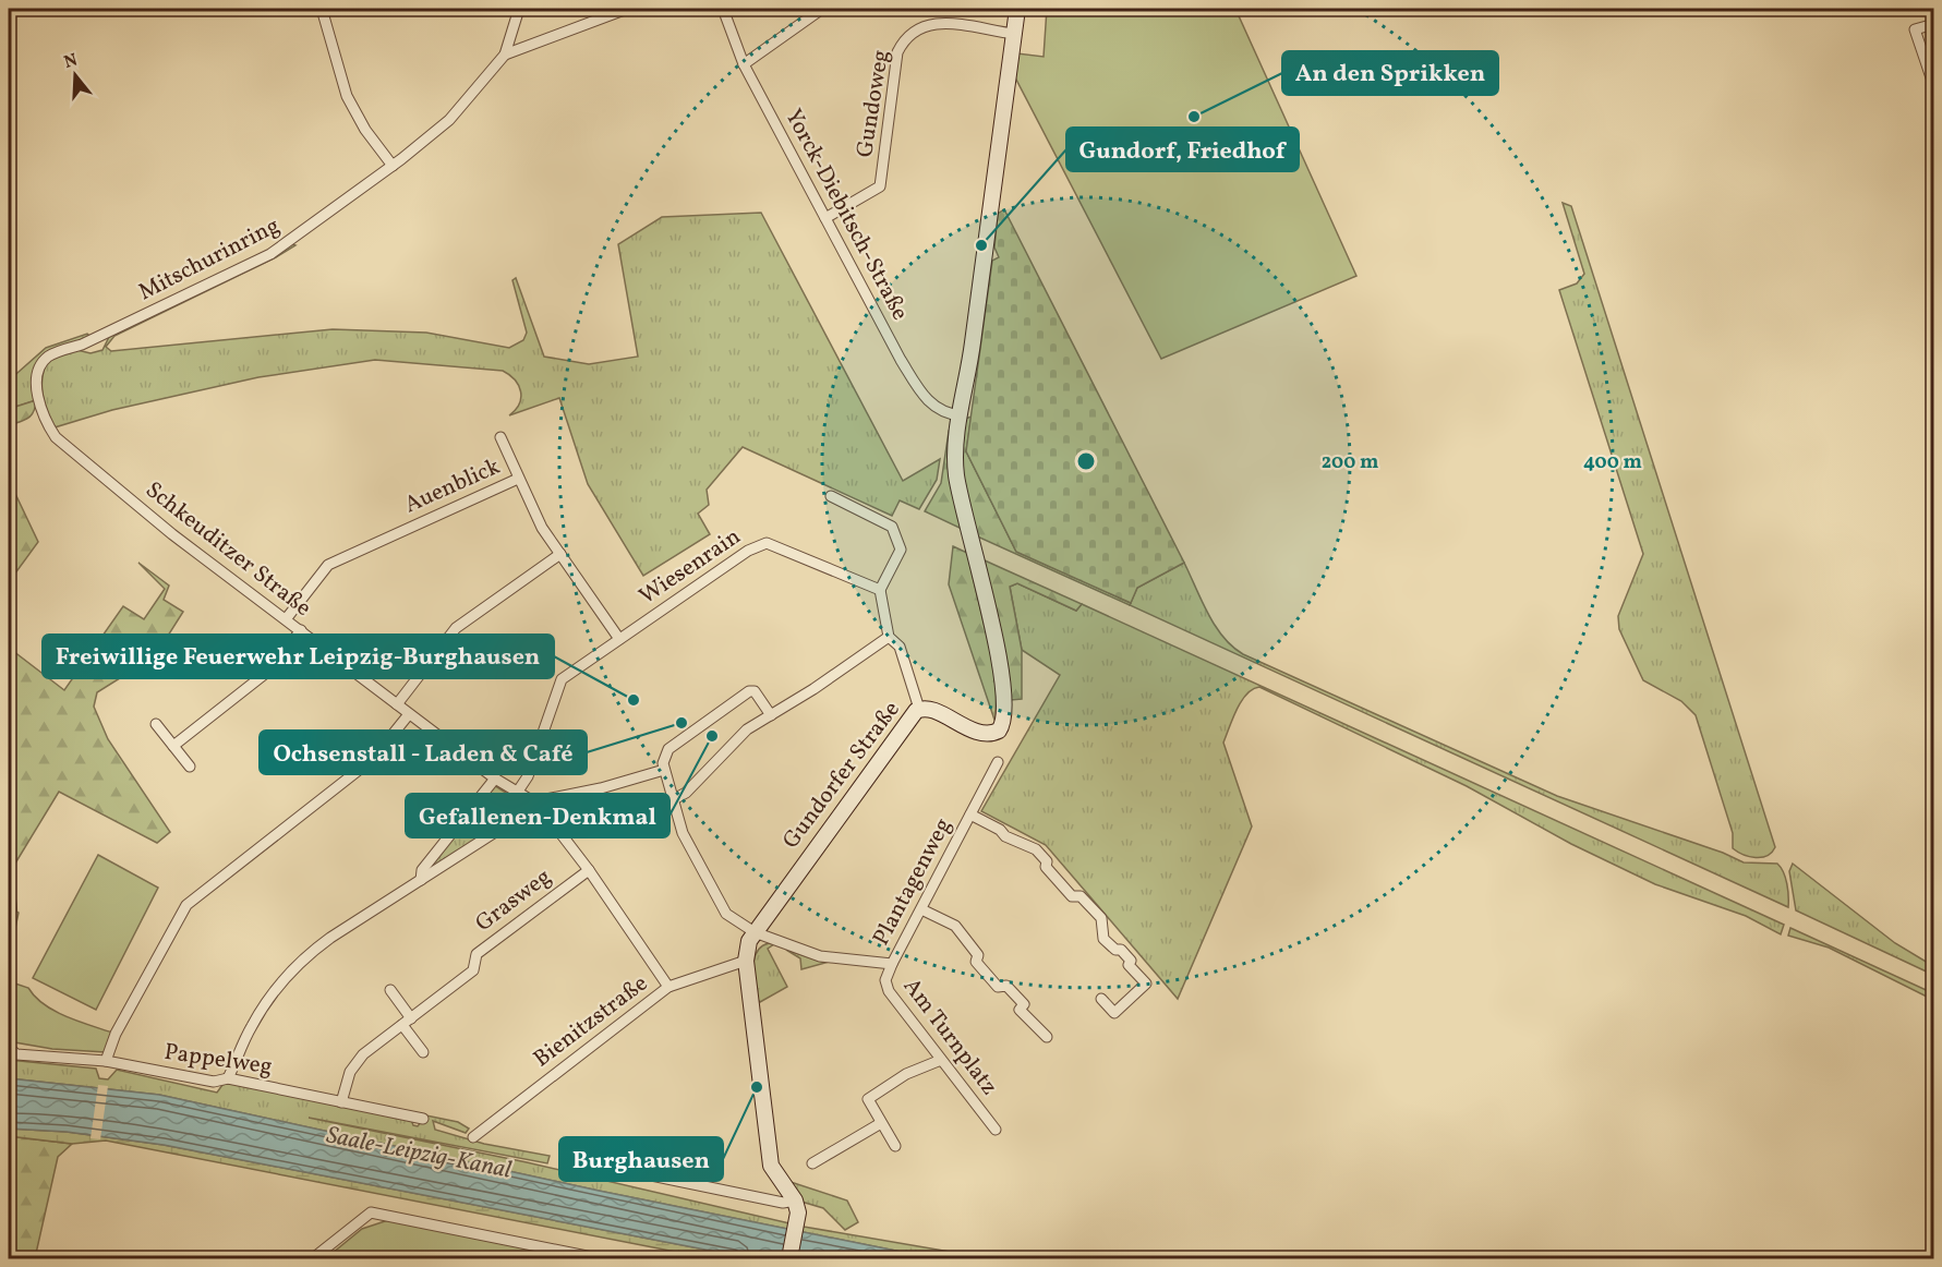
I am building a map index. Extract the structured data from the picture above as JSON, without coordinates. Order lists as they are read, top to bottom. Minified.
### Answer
{"streets":{"street":["Gundoweg","Yorck-Diebitsch-Straße","Mitschurinring","Auenblick","Schkeuditzer Straße","Wiesenrain","Gundorfer Straße","Plantagenweg","Grasweg","Bienitzstraße","Am Turnplatz","Pappelweg"]},"crossings":[["Gundoweg","Yorck-Diebitsch-Straße"],["Yorck-Diebitsch-Straße","Gundorfer Straße"],["Mitschurinring","Schkeuditzer Straße"],["Auenblick","Schkeuditzer Straße"],["Auenblick","Wiesenrain"],["Schkeuditzer Straße","Wiesenrain"],["Schkeuditzer Straße","Grasweg"],["Schkeuditzer Straße","Bienitzstraße"],["Gundorfer Straße","Plantagenweg"],["Gundorfer Straße","Bienitzstraße"],["Plantagenweg","Am Turnplatz"],["Grasweg","Pappelweg"]],"water":["Saale-Leipzig-Kanal"],"places":["An den Sprikken","Gundorf, Friedhof","Freiwillige Feuerwehr Leipzig-Burghausen","Ochsenstall - Laden & Café","Gefallenen-Denkmal","Burghausen"],"north":"top","rings":["200 m","400 m"]}
